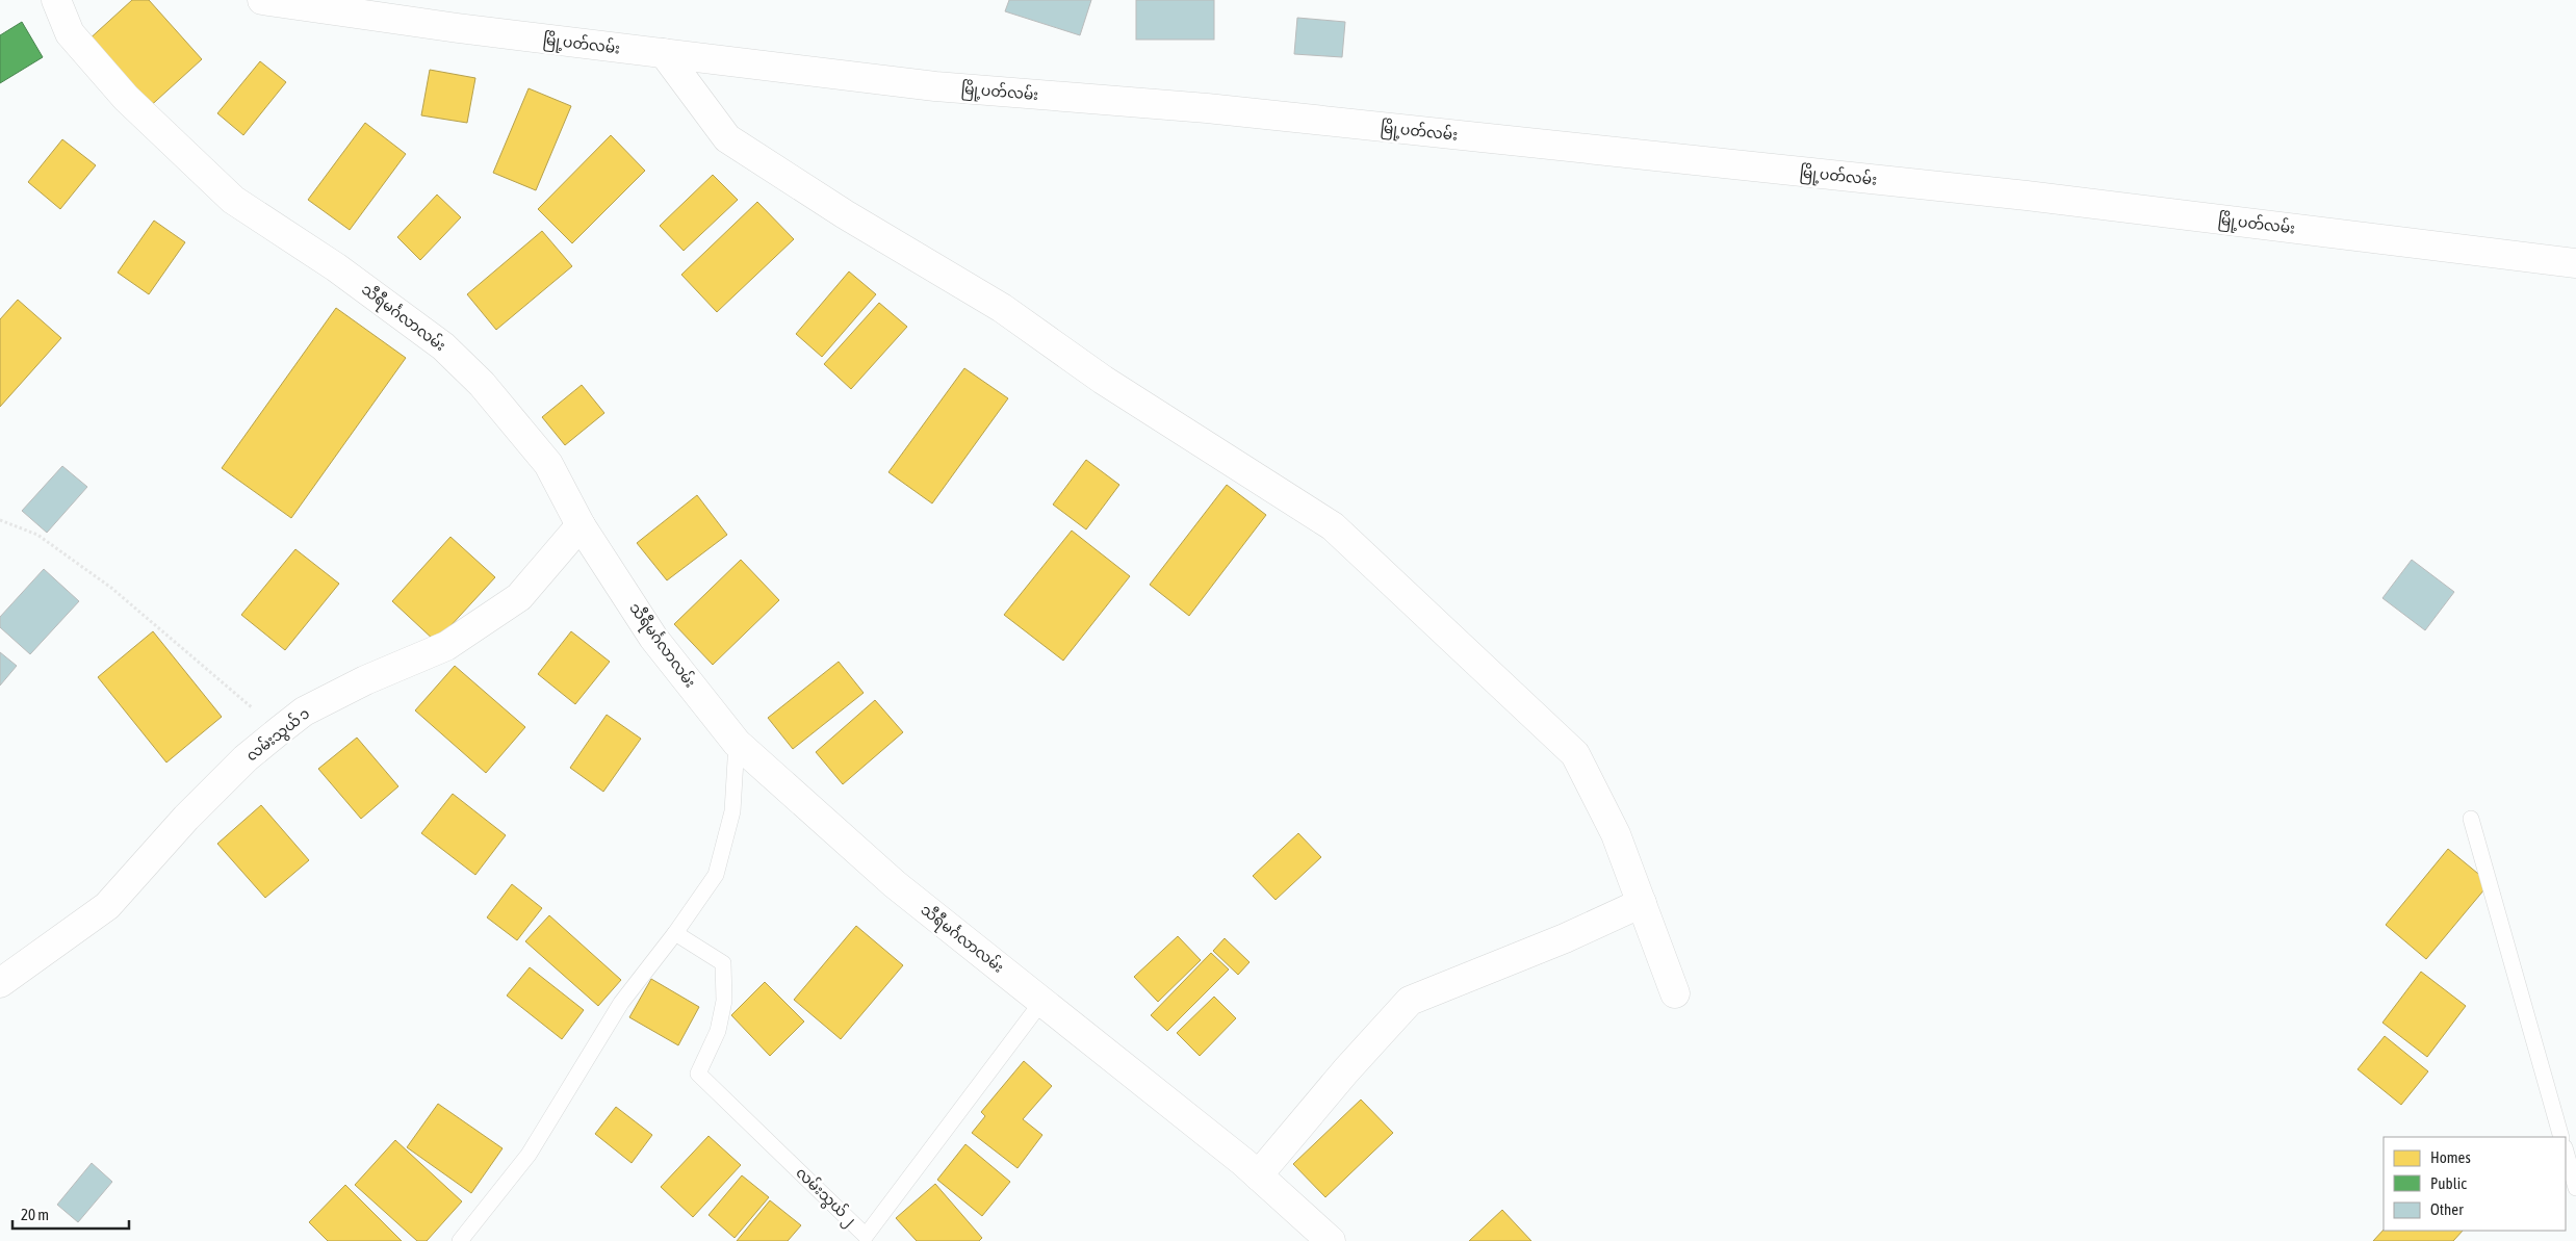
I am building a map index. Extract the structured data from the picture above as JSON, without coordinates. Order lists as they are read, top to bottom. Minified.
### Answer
{"streets":{"main road":["မြို့ပတ်လမ်း","သီရီမင်္ဂလာလမ်း","လမ်းသွယ် ၁"],"lane":["လမ်းသွယ် ၂"]},"crossings":[["သီရီမင်္ဂလာလမ်း","လမ်းသွယ် ၁"],["သီရီမင်္ဂလာလမ်း","လမ်းသွယ် ၂"]],"legend":["Homes","Public","Other"],"scale_bar":"20 m"}
